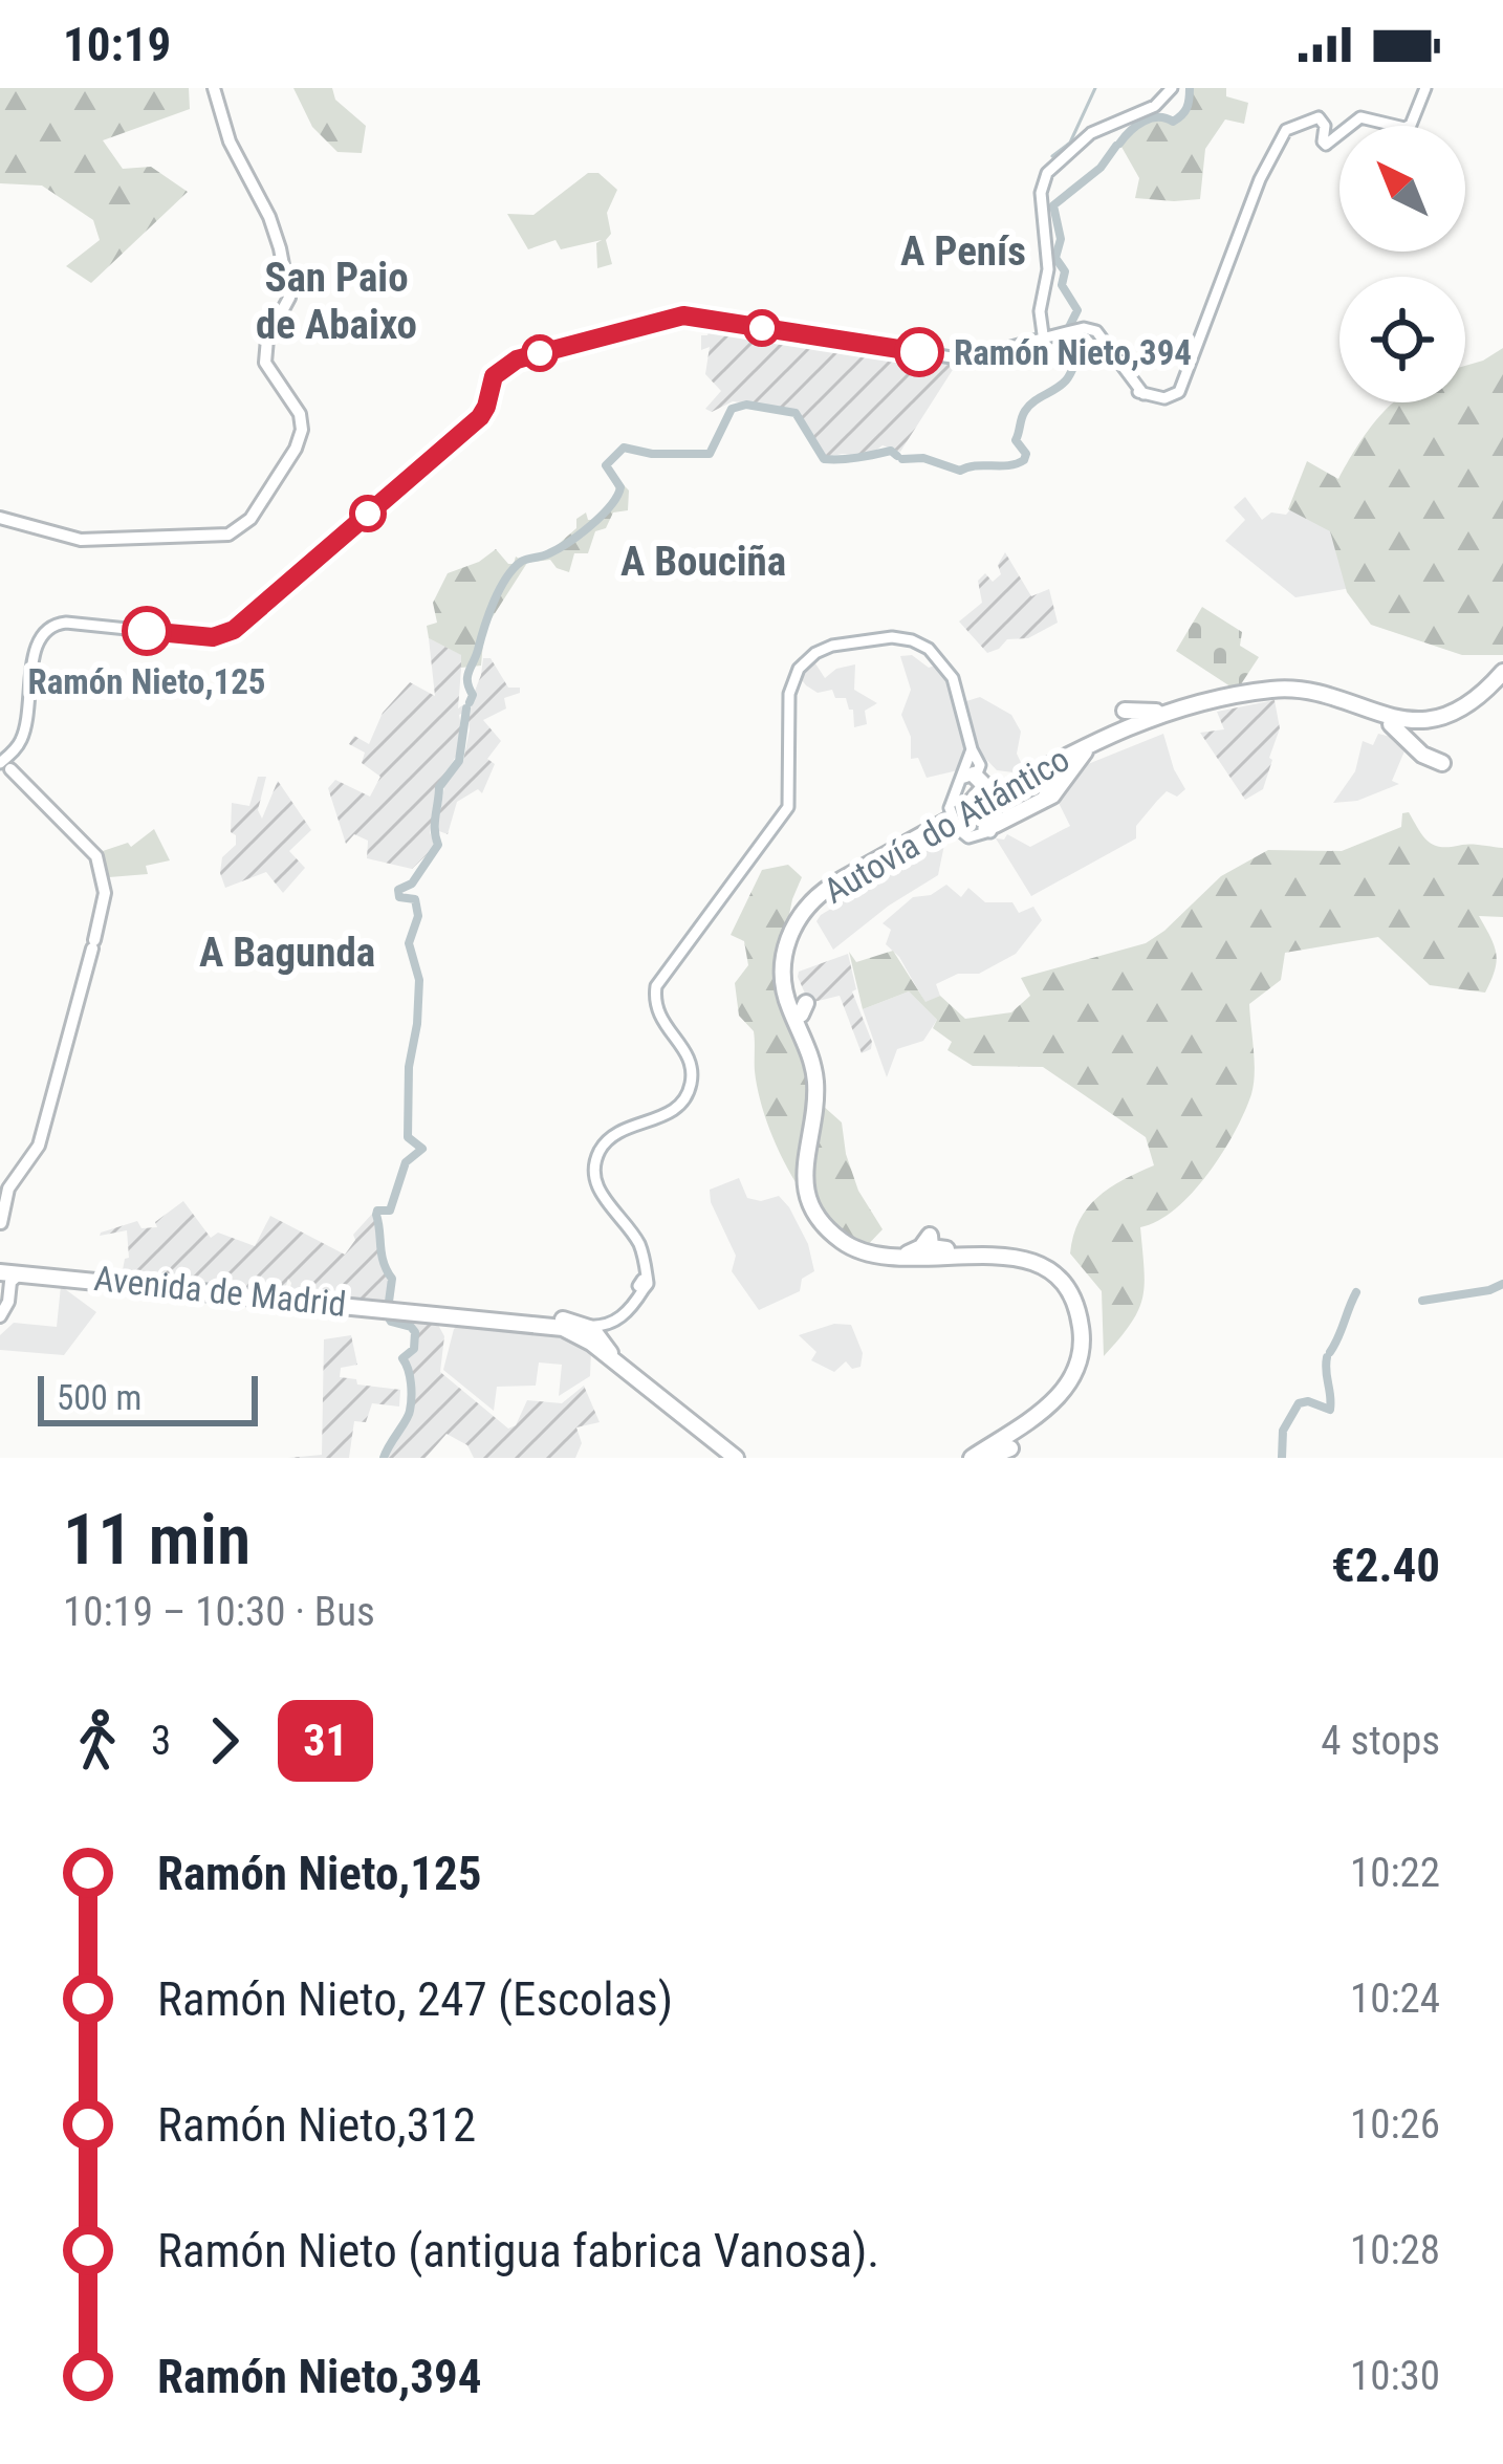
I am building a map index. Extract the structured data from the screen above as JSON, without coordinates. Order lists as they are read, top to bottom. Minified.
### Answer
{"streets":{"highway":["Autovía do Atlántico","Avenida de Madrid"]},"districts":["A Penís","San Paio de Abaixo","A Bouciña","A Bagunda"],"places":["Ramón Nieto,394","Ramón Nieto,125"],"lines":["bus line 31"],"scale_bar":"500 m","north":"top left","page":{"status":"10:19","scale":"500 m","heading":["11 min","10:19 – 10:30 · Bus","€2.40"],"legs":["3","31","4 stops"],"list":[{"name":"Ramón Nieto,125","value":"10:22"},{"name":"Ramón Nieto, 247 (Escolas)","value":"10:24"},{"name":"Ramón Nieto,312","value":"10:26"},{"name":"Ramón Nieto (antigua fabrica Vanosa).","value":"10:28"},{"name":"Ramón Nieto,394","value":"10:30"}]}}
